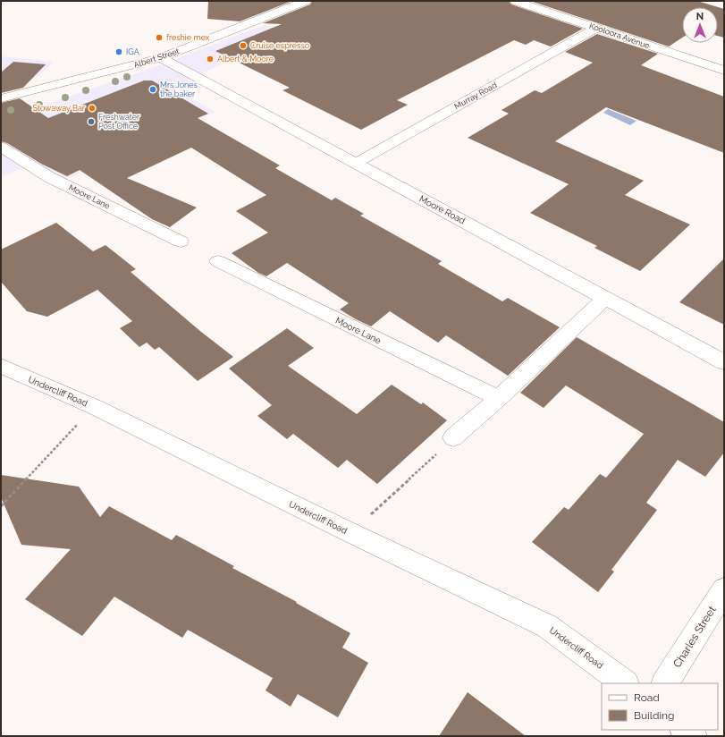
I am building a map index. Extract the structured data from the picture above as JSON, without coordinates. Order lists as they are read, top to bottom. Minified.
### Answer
{"streets":{"street":["Kooloora Avenue","Albert Street","Murray Road","Moore Lane","Moore Road","Undercliff Road","Charles Street"]},"crossings":[["Kooloora Avenue","Murray Road"],["Albert Street","Moore Road"],["Murray Road","Moore Road"]],"places":["freshie mex","Cruise espresso","IGA","Albert & Moore","Mrs Jones the baker","Stowaway Bar","Freshwater Post Office"],"legend":["Road","Building"],"north":"top"}
